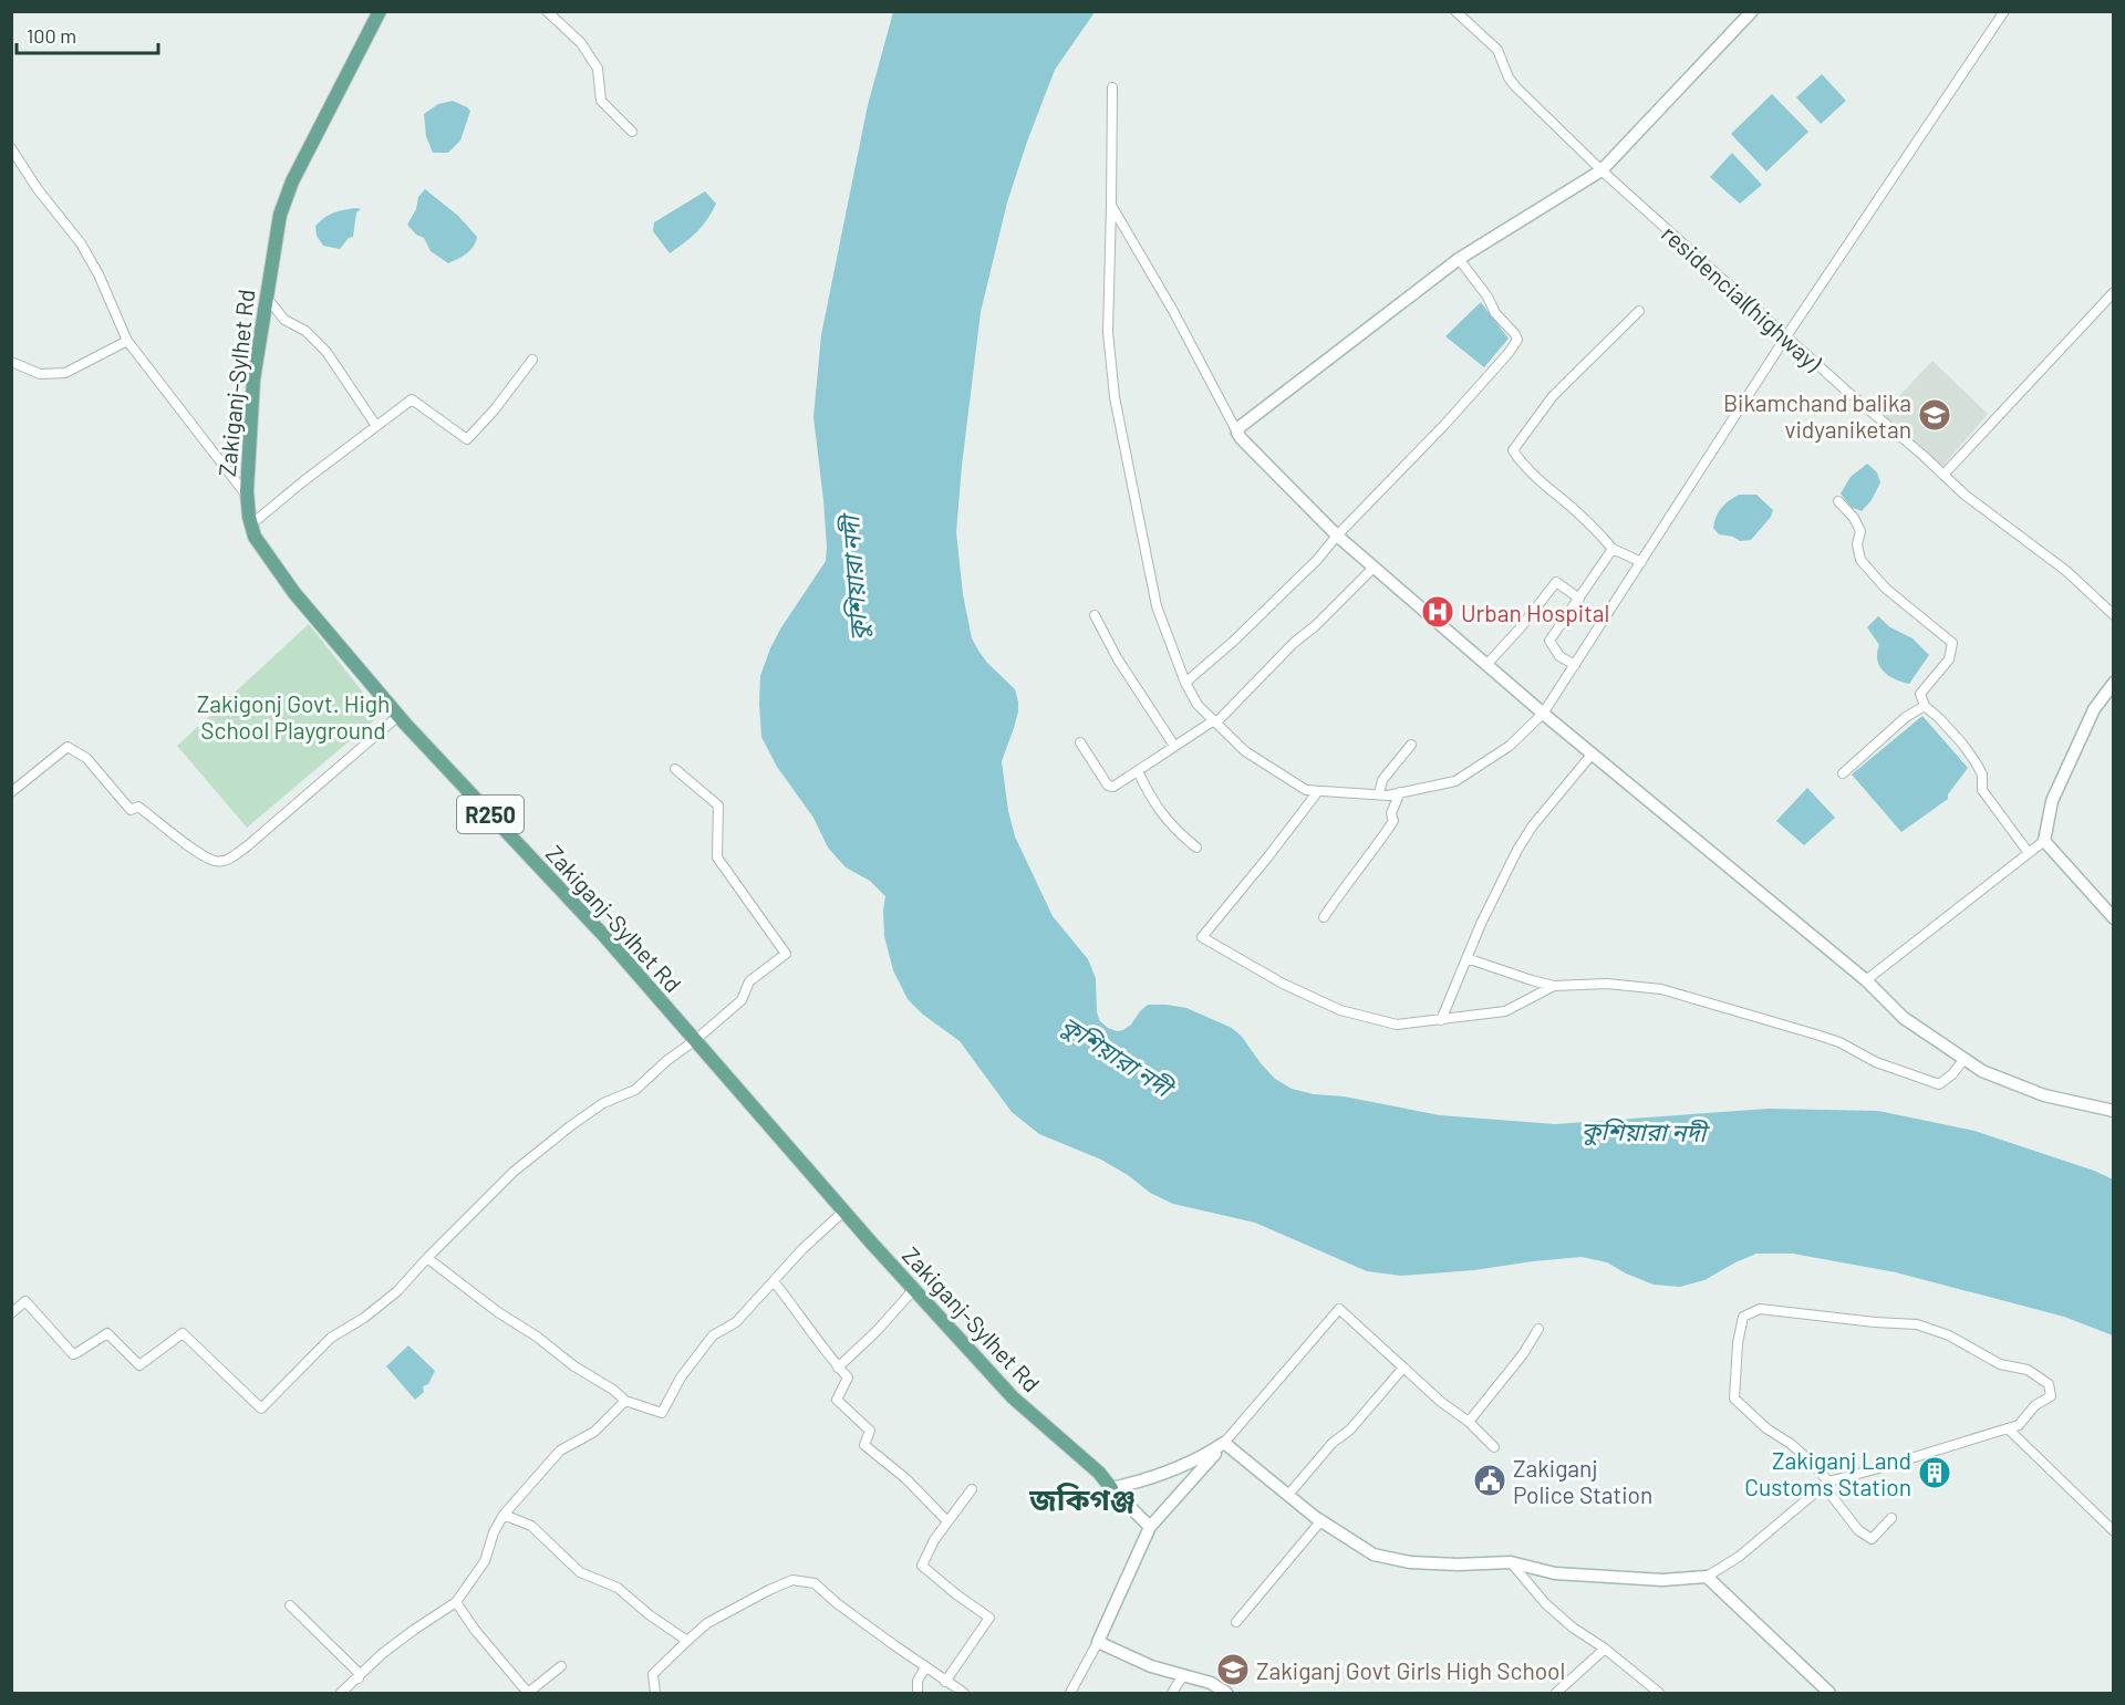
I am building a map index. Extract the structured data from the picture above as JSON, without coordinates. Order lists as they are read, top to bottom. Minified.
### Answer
{"streets":{"main road":["Zakiganj-Sylhet Rd","R250"],"street":["residencial(highway)"]},"districts":["জকিগঞ্জ"],"water":["কুশিয়ারা নদী"],"parks":["Zakigonj Govt. High School Playground"],"places":{"school or university":["Bikamchand balika vidyaniketan","Zakiganj Govt Girls High School"],"hospital":["Urban Hospital"],"building":["Zakiganj Land Customs Station"],"public building":["Zakiganj Police Station"]},"scale_bar":"100 m"}
